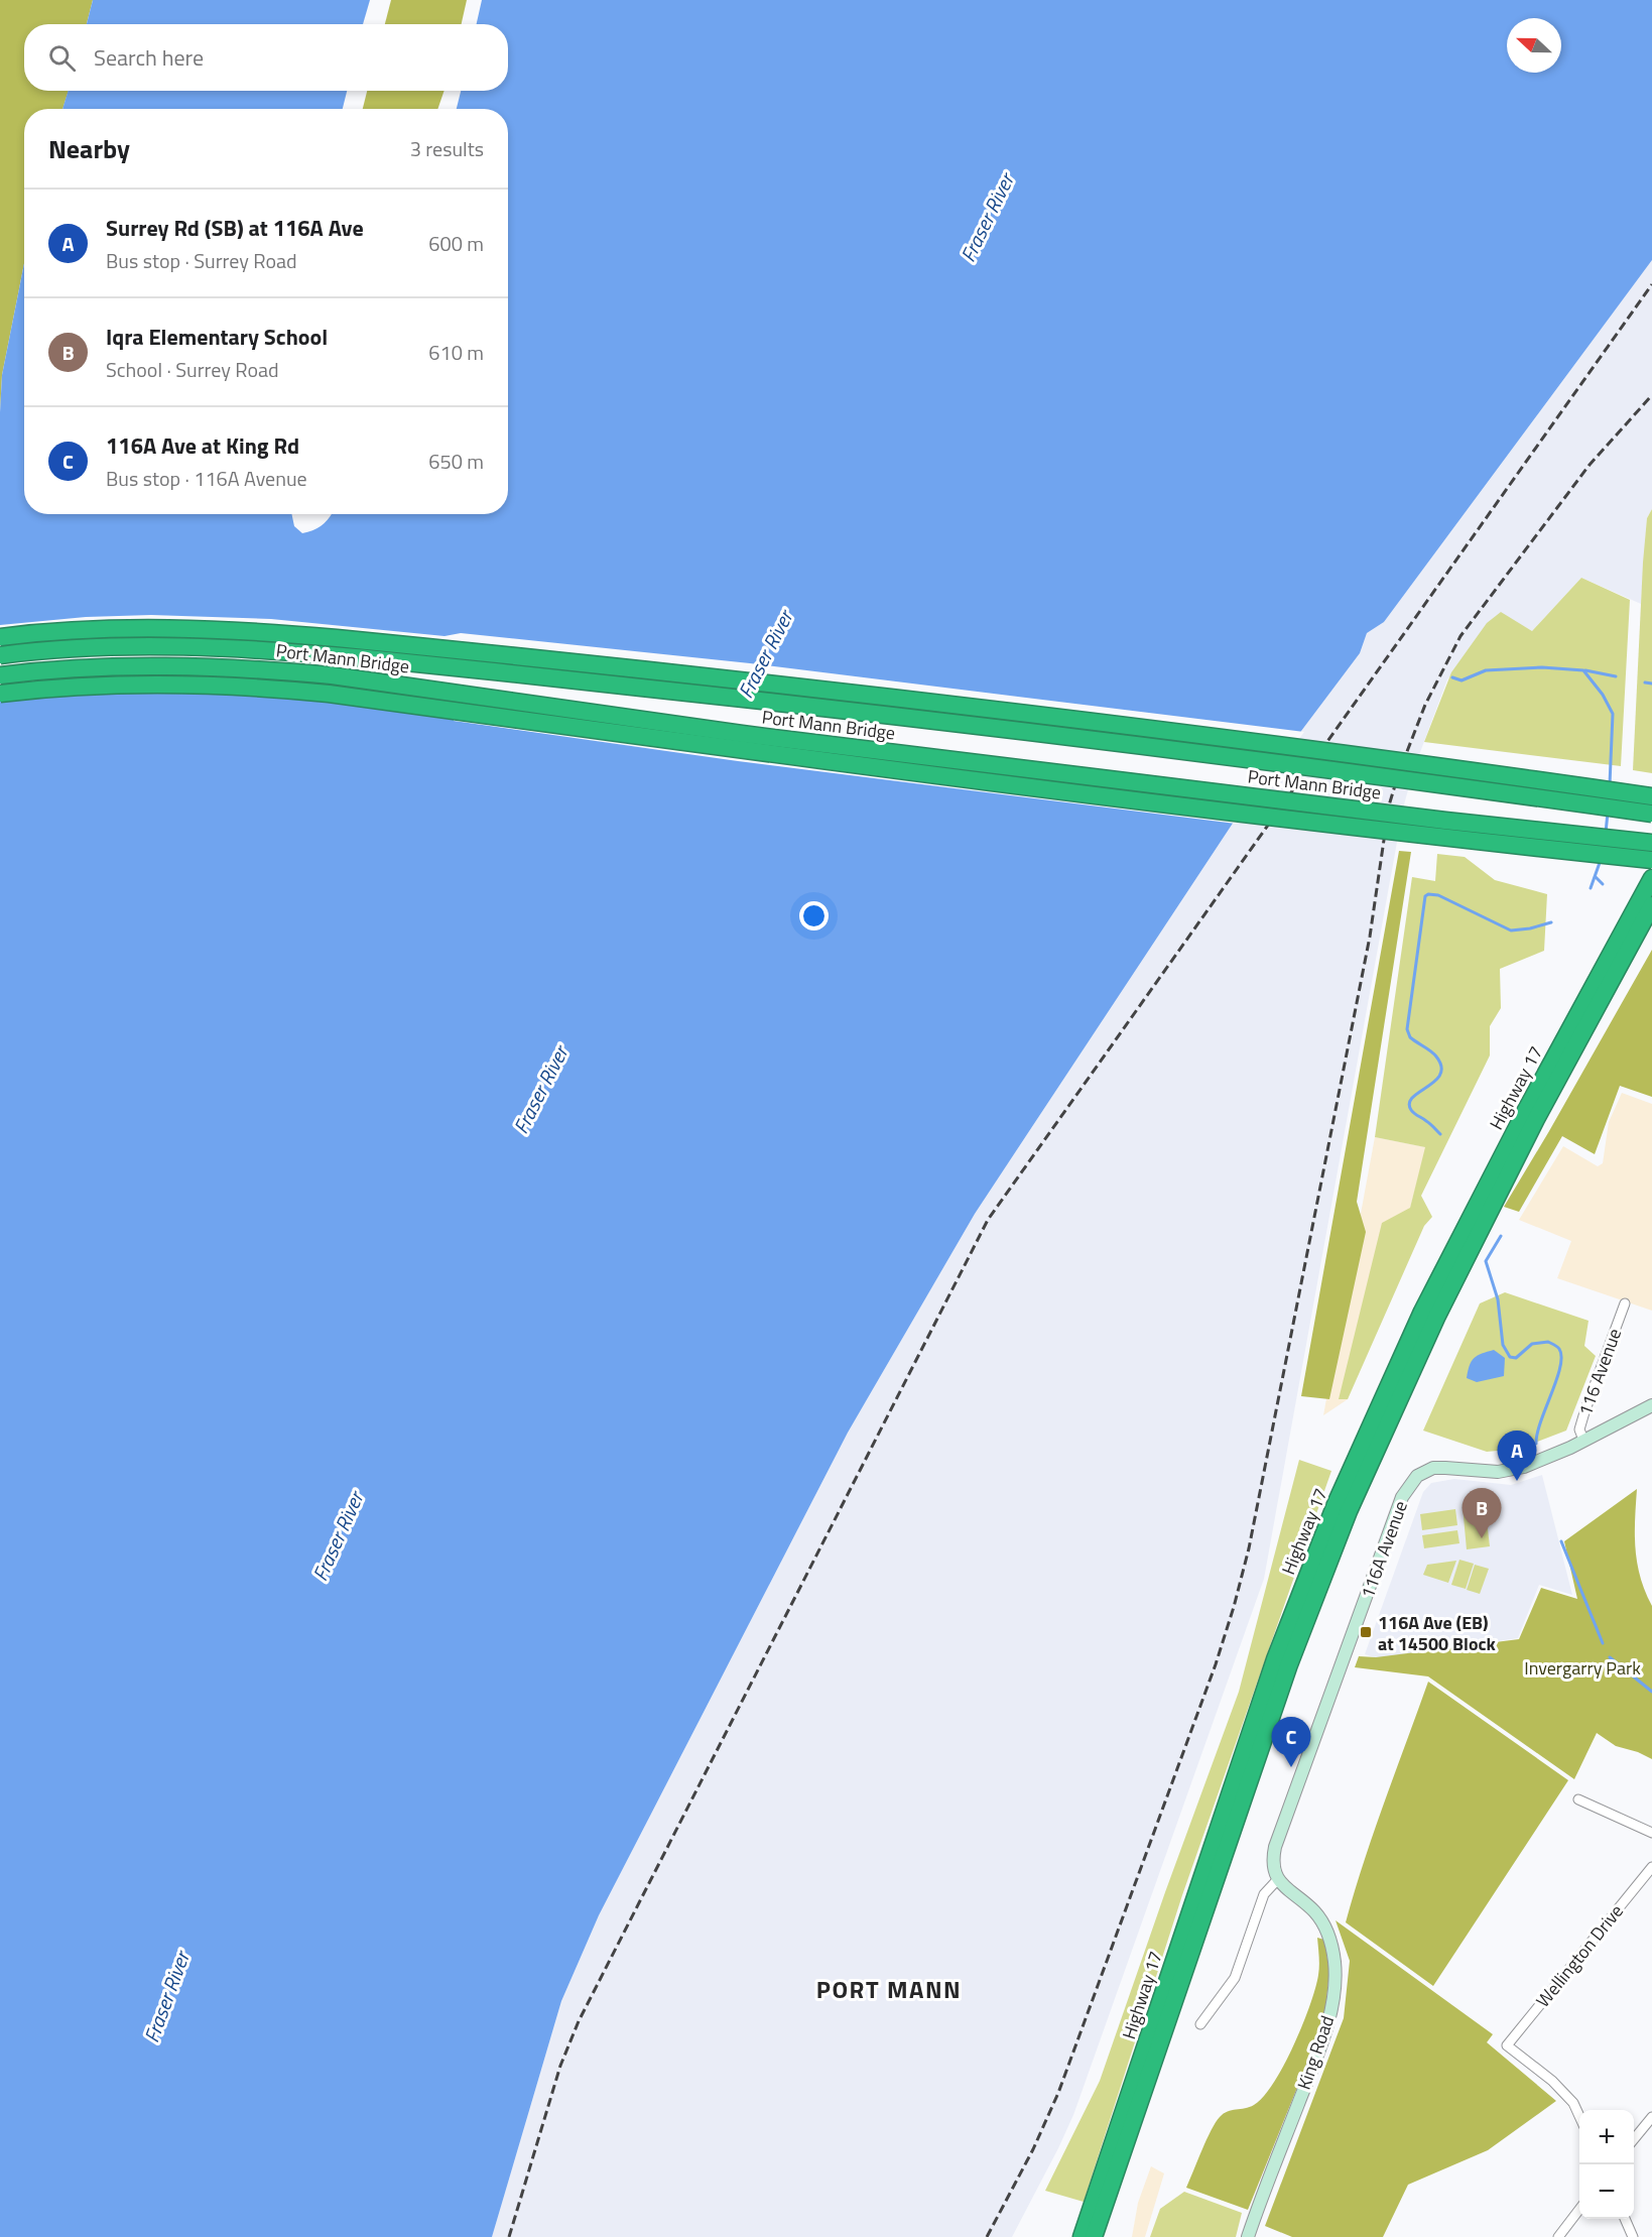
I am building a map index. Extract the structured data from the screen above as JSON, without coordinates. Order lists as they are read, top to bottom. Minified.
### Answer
{"streets":{"highway":["Port Mann Bridge","Highway 17"],"street":["116 Avenue","116A Avenue","Wellington Drive","King Road"]},"crossings":[["116 Avenue","116A Avenue"],["116A Avenue","King Road"]],"districts":["PORT MANN"],"water":["Fraser River"],"parks":["Invergarry Park"],"places":{"transit":["116A Ave (EB) at 14500 Block"]},"north":"left","page":{"search":"Search here","heading":["Nearby","3 results"],"list":[{"mark":"A","name":"Surrey Rd (SB) at 116A Ave","note":"Bus stop · Surrey Road","value":"600 m"},{"mark":"B","name":"Iqra Elementary School","note":"School · Surrey Road","value":"610 m"},{"mark":"C","name":"116A Ave at King Rd","note":"Bus stop · 116A Avenue","value":"650 m"}],"pins":["A","B","C"],"map_buttons":["+","−"]}}
